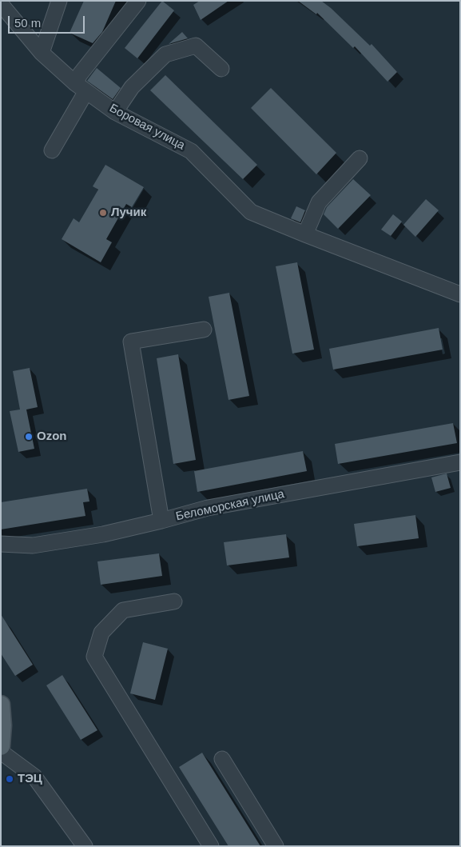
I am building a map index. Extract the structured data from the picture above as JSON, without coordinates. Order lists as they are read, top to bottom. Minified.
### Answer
{"streets":{"street":["Боровая улица","Беломорская улица"]},"places":["Лучик","Ozon","ТЭЦ"],"scale_bar":"50 m"}
